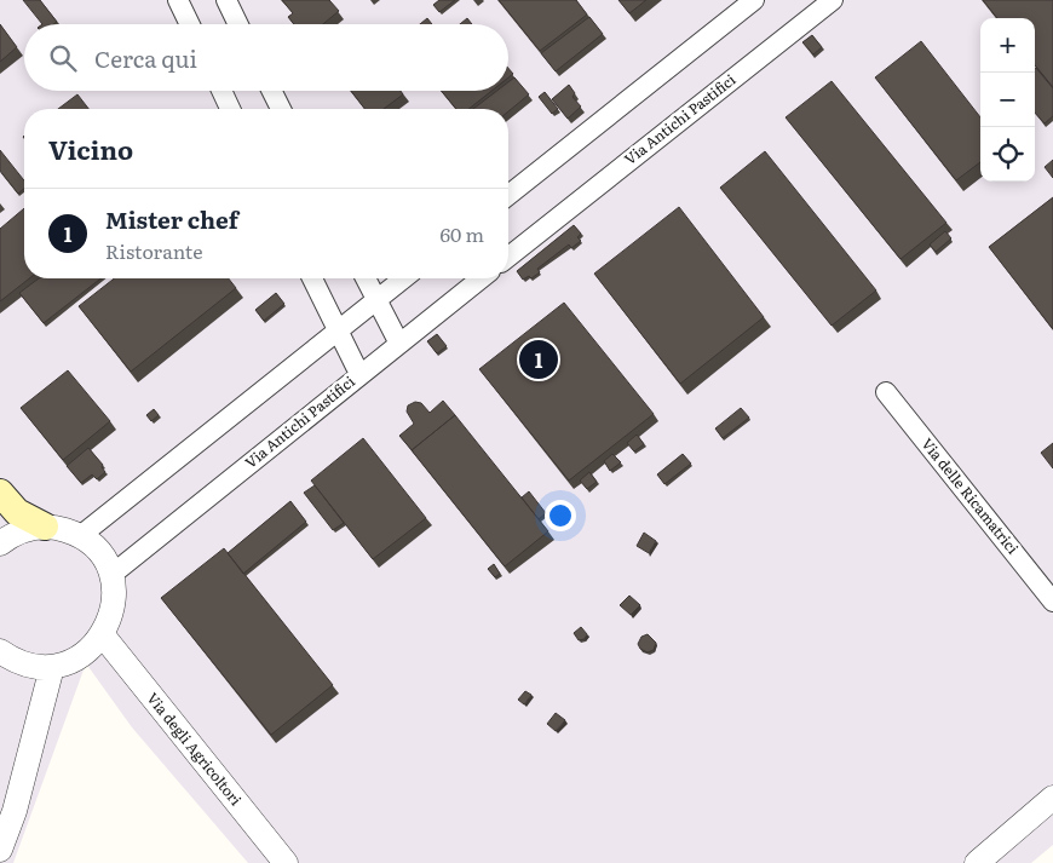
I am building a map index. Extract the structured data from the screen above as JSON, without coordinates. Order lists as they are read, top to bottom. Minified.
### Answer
{"streets":{"street":["Via Antichi Pastifici","Via delle Ricamatrici","Via degli Agricoltori"]},"page":{"map_buttons":["+","−"],"search":"Cerca qui","heading":"Vicino","list":[{"mark":"1","name":"Mister chef","note":"Ristorante","value":"60 m"}],"pins":"1"}}
